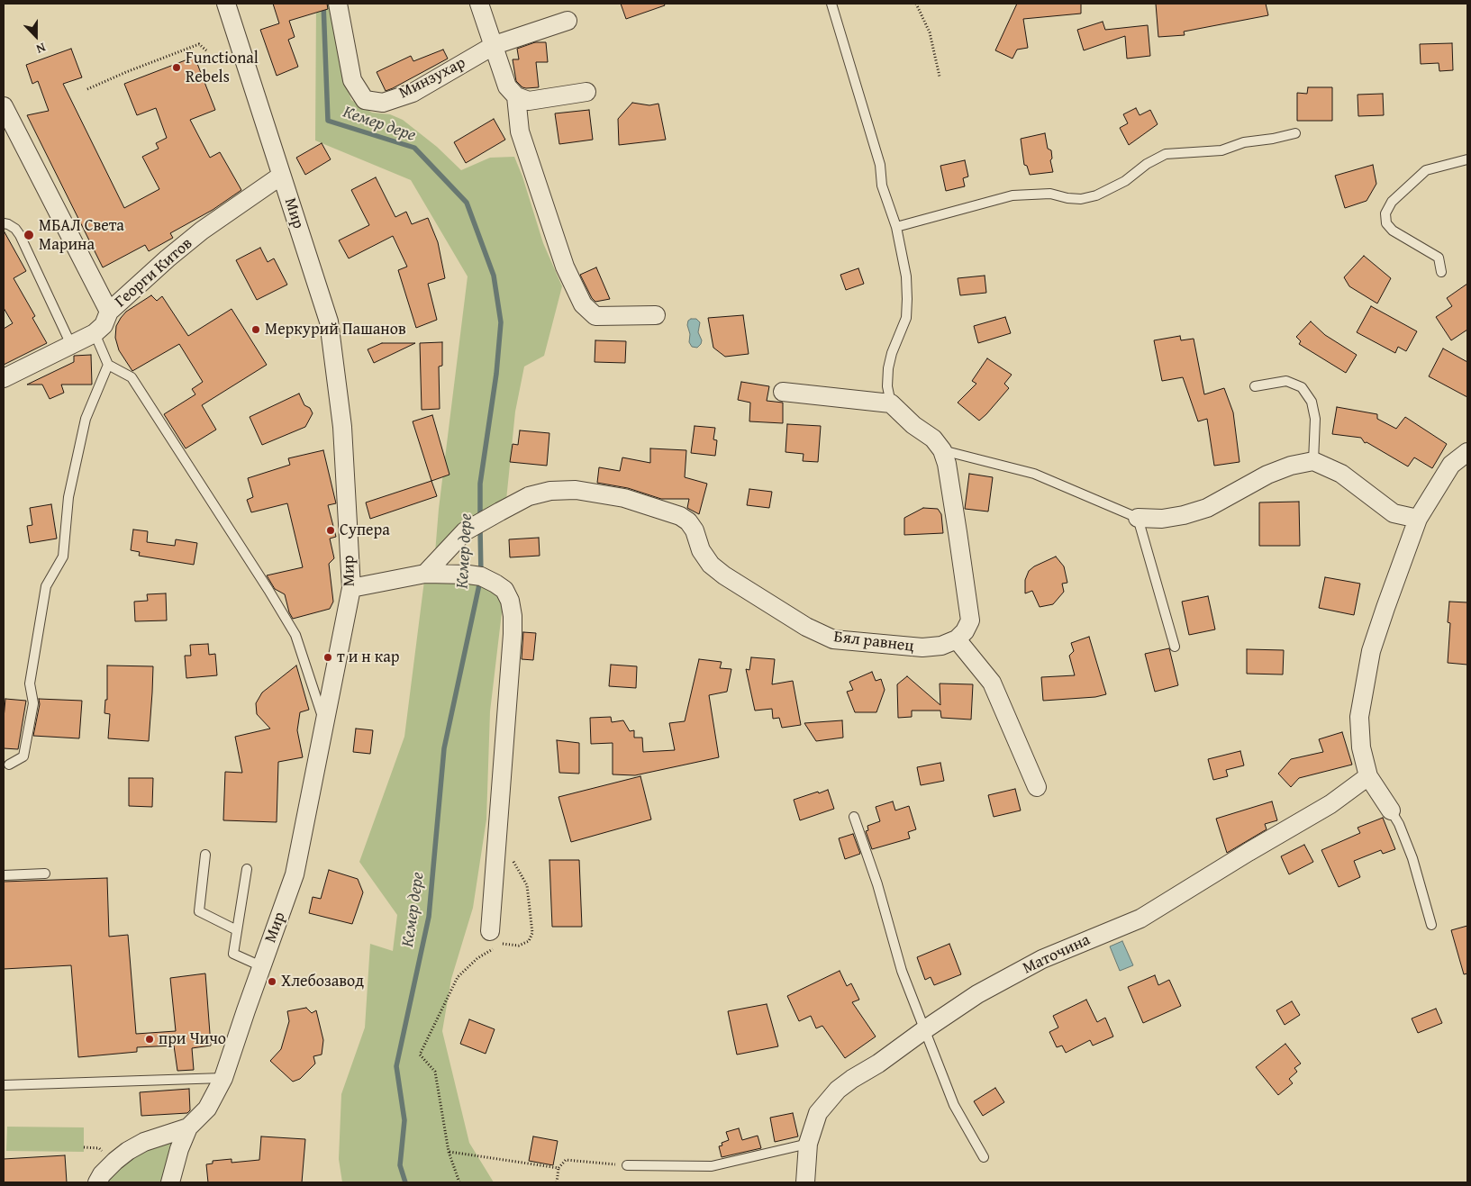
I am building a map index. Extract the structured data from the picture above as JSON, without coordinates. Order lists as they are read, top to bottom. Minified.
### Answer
{"streets":{"street":["Минзухар","Мир","Георги Китов","Бял равнец","Маточина"]},"crossings":[["Мир","Георги Китов"]],"water":["Кемер дере"],"places":["Functional Rebels","МБАЛ Света Марина","Меркурий Пашанов","Супера","т и н кар","Хлебозавод","при Чичо"],"north":"bottom"}
